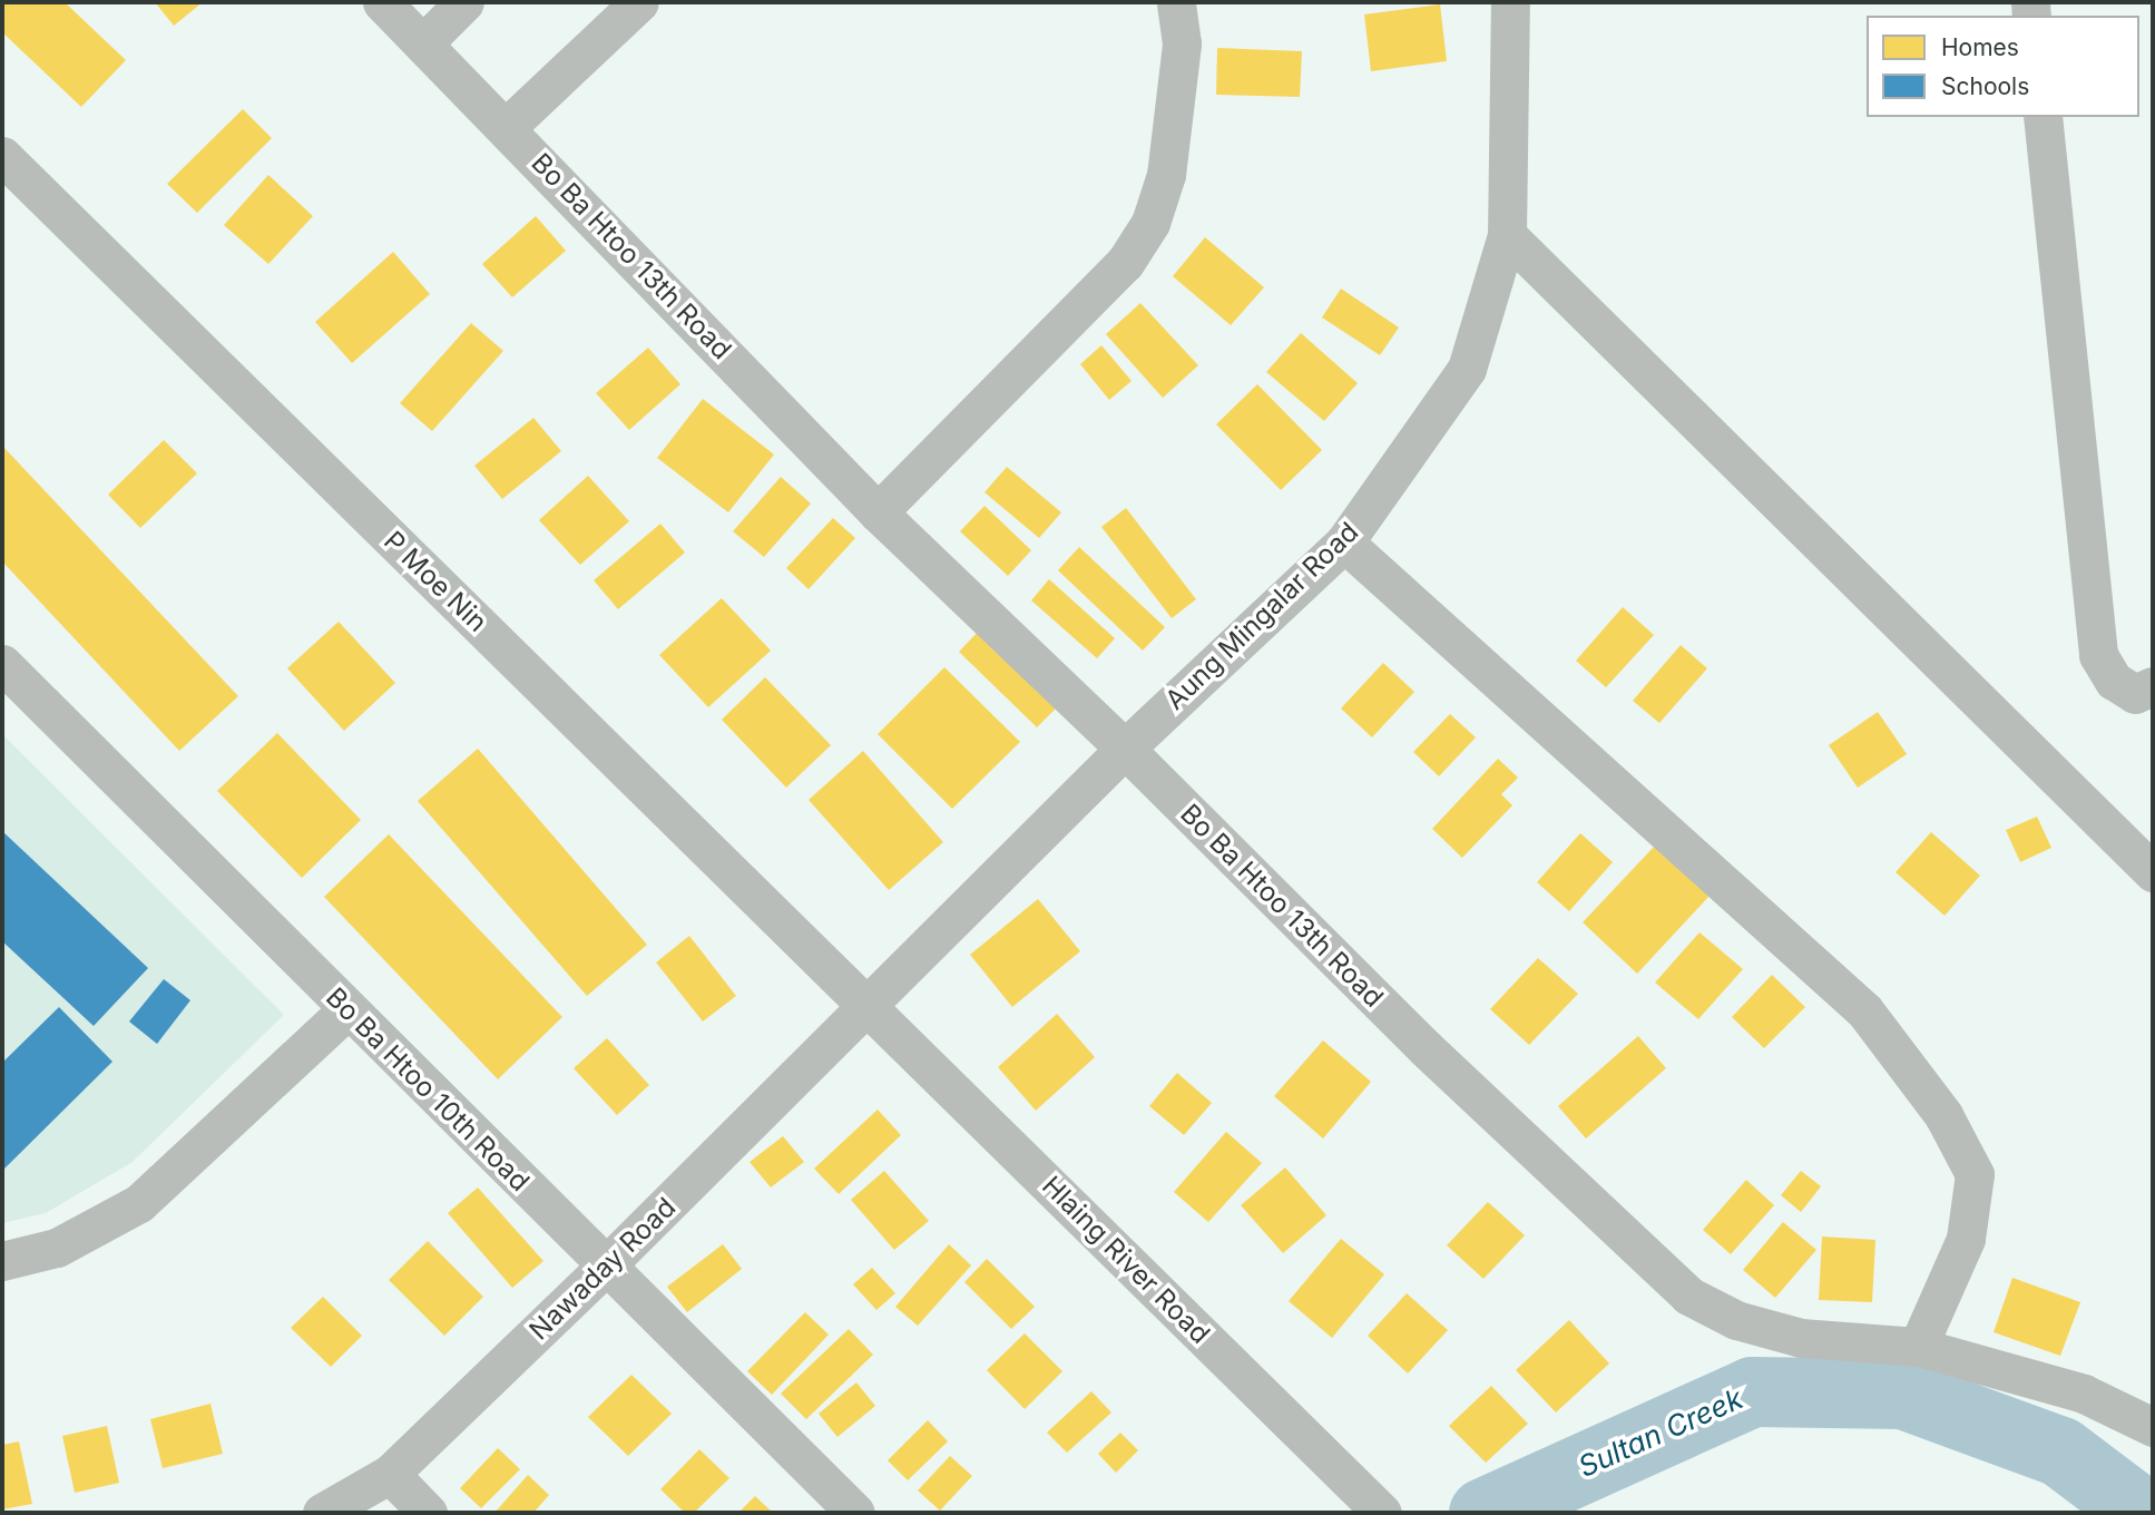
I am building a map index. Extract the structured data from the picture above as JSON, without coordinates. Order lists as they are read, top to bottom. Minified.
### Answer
{"streets":{"street":["Bo Ba Htoo 13th Road","P Moe Nin","Aung Mingalar Road","Bo Ba Htoo 10th Road","Hlaing River Road","Nawaday Road"]},"crossings":[["Bo Ba Htoo 13th Road","Aung Mingalar Road"],["P Moe Nin","Aung Mingalar Road"],["P Moe Nin","Hlaing River Road"],["P Moe Nin","Nawaday Road"],["Aung Mingalar Road","Hlaing River Road"],["Aung Mingalar Road","Nawaday Road"],["Bo Ba Htoo 10th Road","Nawaday Road"],["Hlaing River Road","Nawaday Road"]],"water":["Sultan Creek"],"legend":["Homes","Schools"]}
